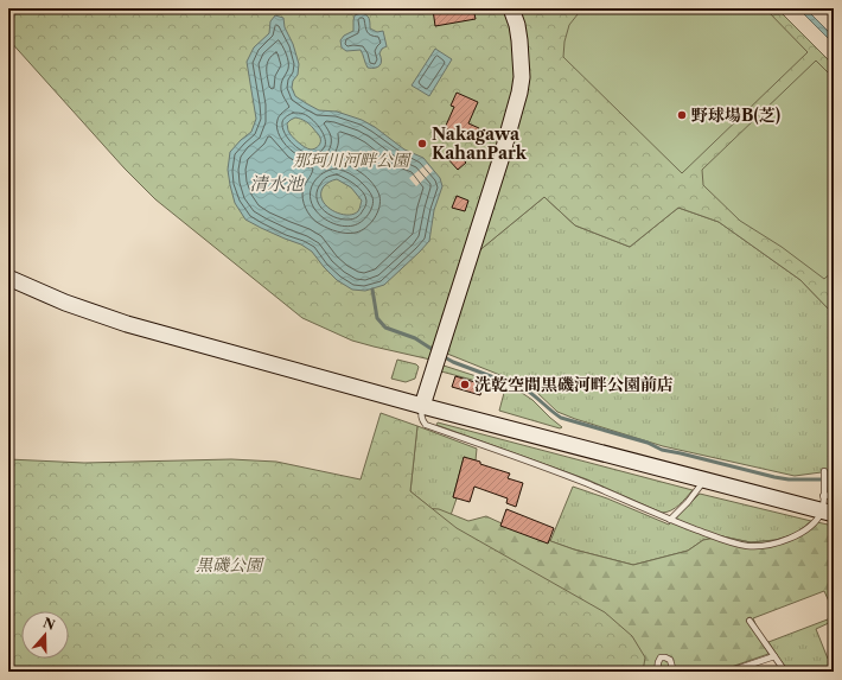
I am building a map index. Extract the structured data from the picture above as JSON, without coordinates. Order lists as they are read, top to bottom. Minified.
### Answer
{"water":["清水池"],"parks":["那珂川河畔公園","黒磯公園"],"places":["野球場B(芝)","Nakagawa KahanPark","洗乾空間黒磯河畔公園前店"],"north":"top"}
